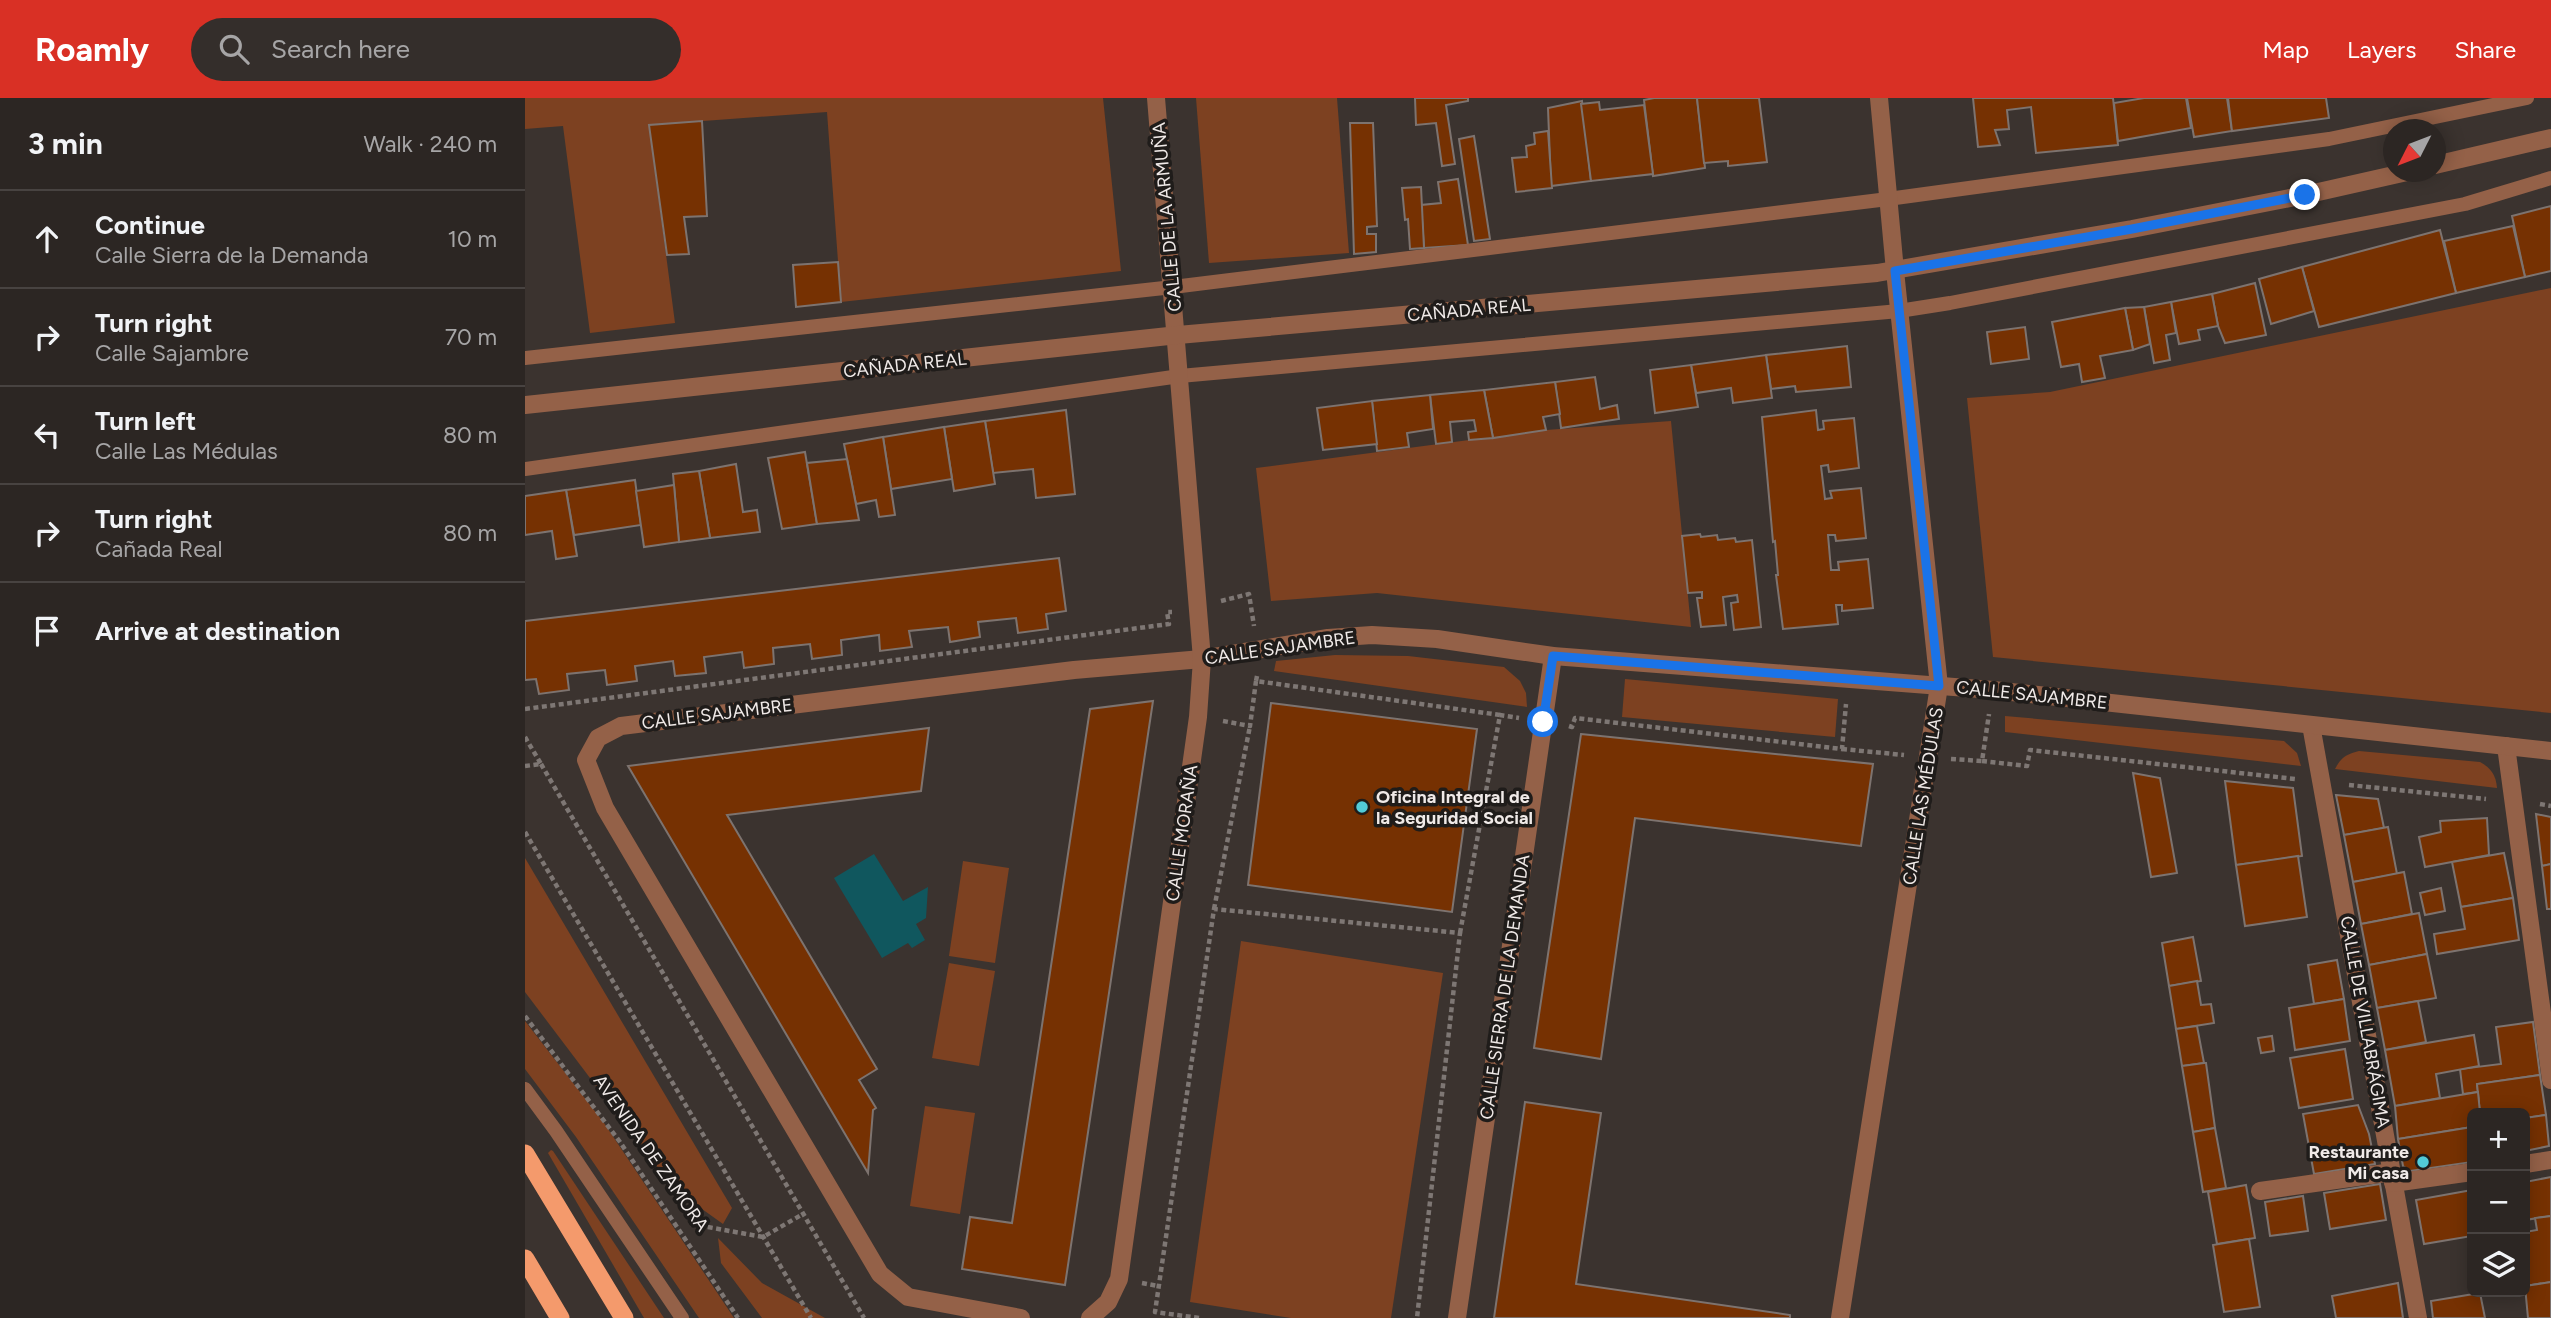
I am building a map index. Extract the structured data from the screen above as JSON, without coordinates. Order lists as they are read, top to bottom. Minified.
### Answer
{"streets":{"street":["CALLE DE LA ARMUÑA","CAÑADA REAL","CALLE SAJAMBRE","CALLE LAS MÉDULAS","CALLE MORAÑA","CALLE SIERRA DE LA DEMANDA","CALLE DE VILLABRÁGIMA"],"path":["AVENIDA DE ZAMORA"]},"crossings":[["CALLE DE LA ARMUÑA","CAÑADA REAL"],["CALLE DE LA ARMUÑA","CALLE MORAÑA"],["CAÑADA REAL","CALLE LAS MÉDULAS"],["CAÑADA REAL","CALLE MORAÑA"],["CALLE SAJAMBRE","CALLE LAS MÉDULAS"],["CALLE SAJAMBRE","CALLE MORAÑA"],["CALLE SAJAMBRE","CALLE SIERRA DE LA DEMANDA"],["CALLE SAJAMBRE","CALLE DE VILLABRÁGIMA"]],"places":["Oficina Integral de la Seguridad Social","Restaurante Mi casa"],"north":"bottom left","page":{"header":"Roamly","search":"Search here","nav":["Map","Layers","Share"],"heading":["3 min","Walk · 240 m"],"list":[["Continue","Calle Sierra de la Demanda","10 m"],["Turn right","Calle Sajambre","70 m"],["Turn left","Calle Las Médulas","80 m"],["Turn right","Cañada Real","80 m"],"Arrive at destination"],"map_buttons":["+","−"]}}
